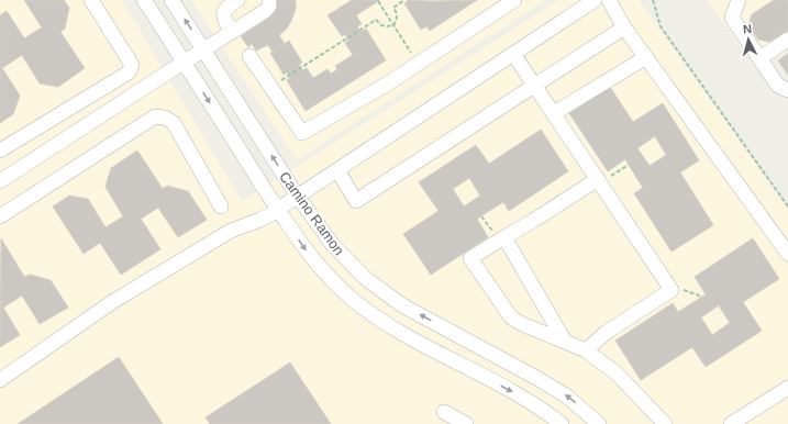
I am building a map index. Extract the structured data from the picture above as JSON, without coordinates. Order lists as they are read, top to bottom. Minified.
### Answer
{"streets":{"street":["Camino Ramon"]},"north":"top"}
